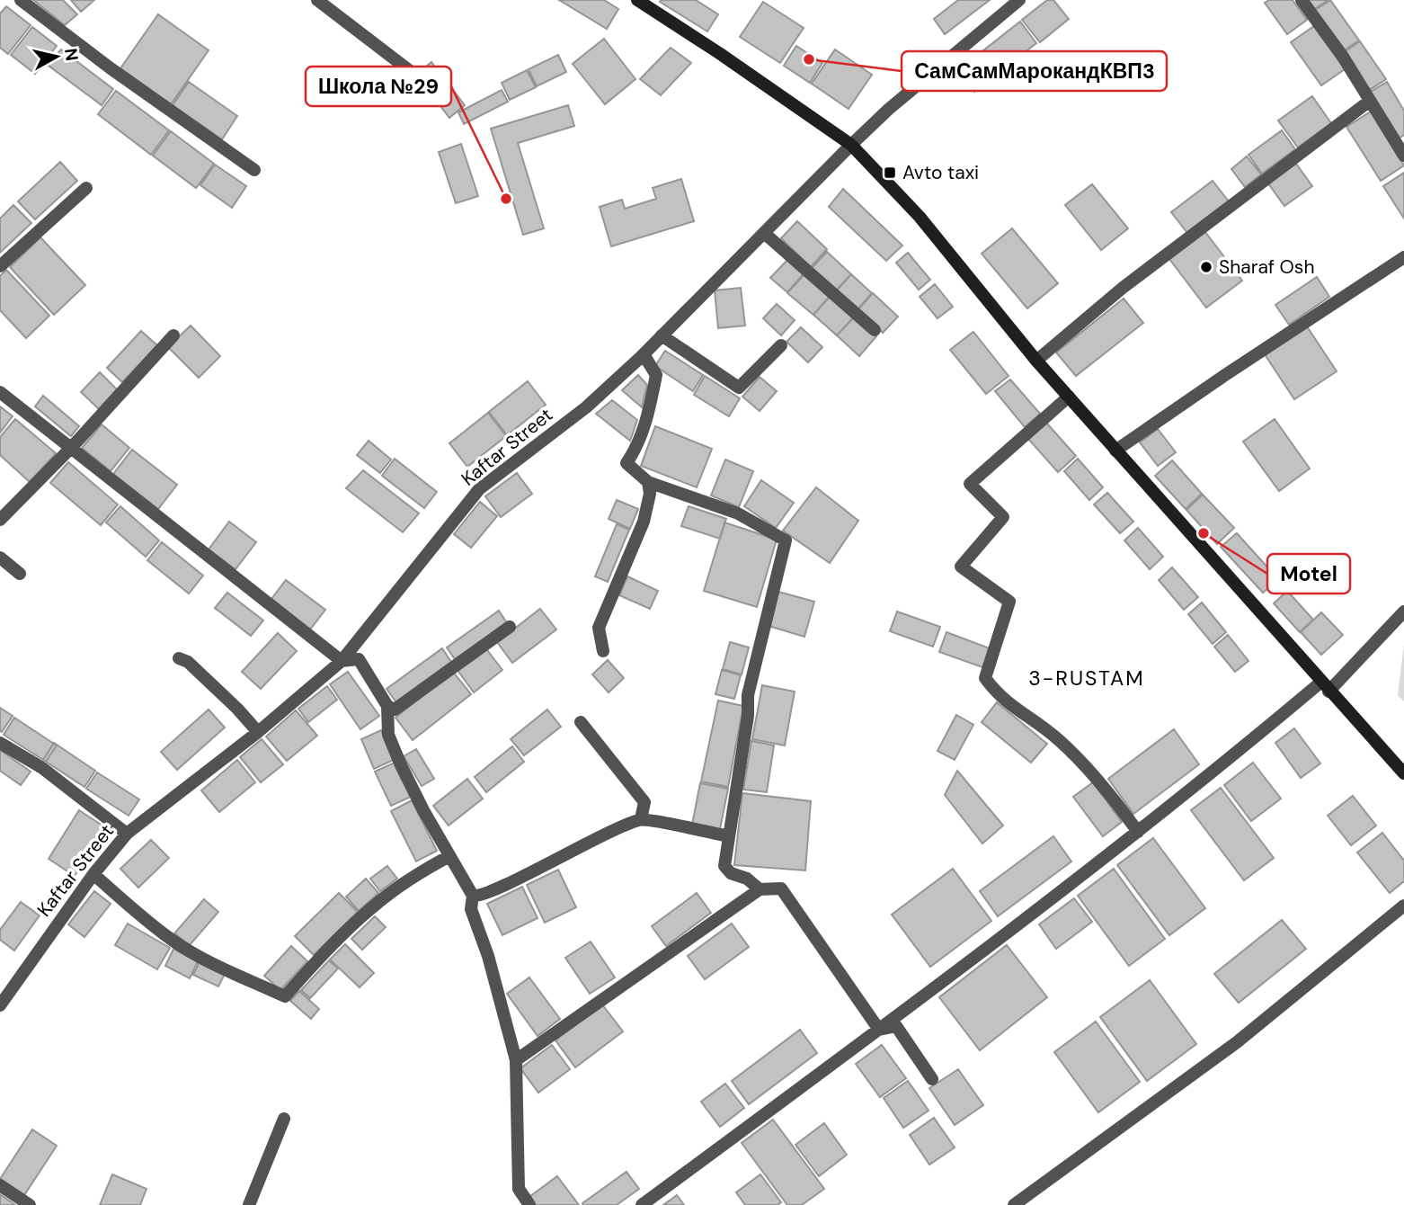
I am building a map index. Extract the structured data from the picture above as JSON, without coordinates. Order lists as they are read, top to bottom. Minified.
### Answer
{"streets":{"street":["Kaftar Street"]},"districts":["3-RUSTAM"],"places":{"other":["СамСамМарокандКВП3","Школа №29","Sharaf Osh","Motel"],"transit":["Avto taxi"]},"north":"right"}
